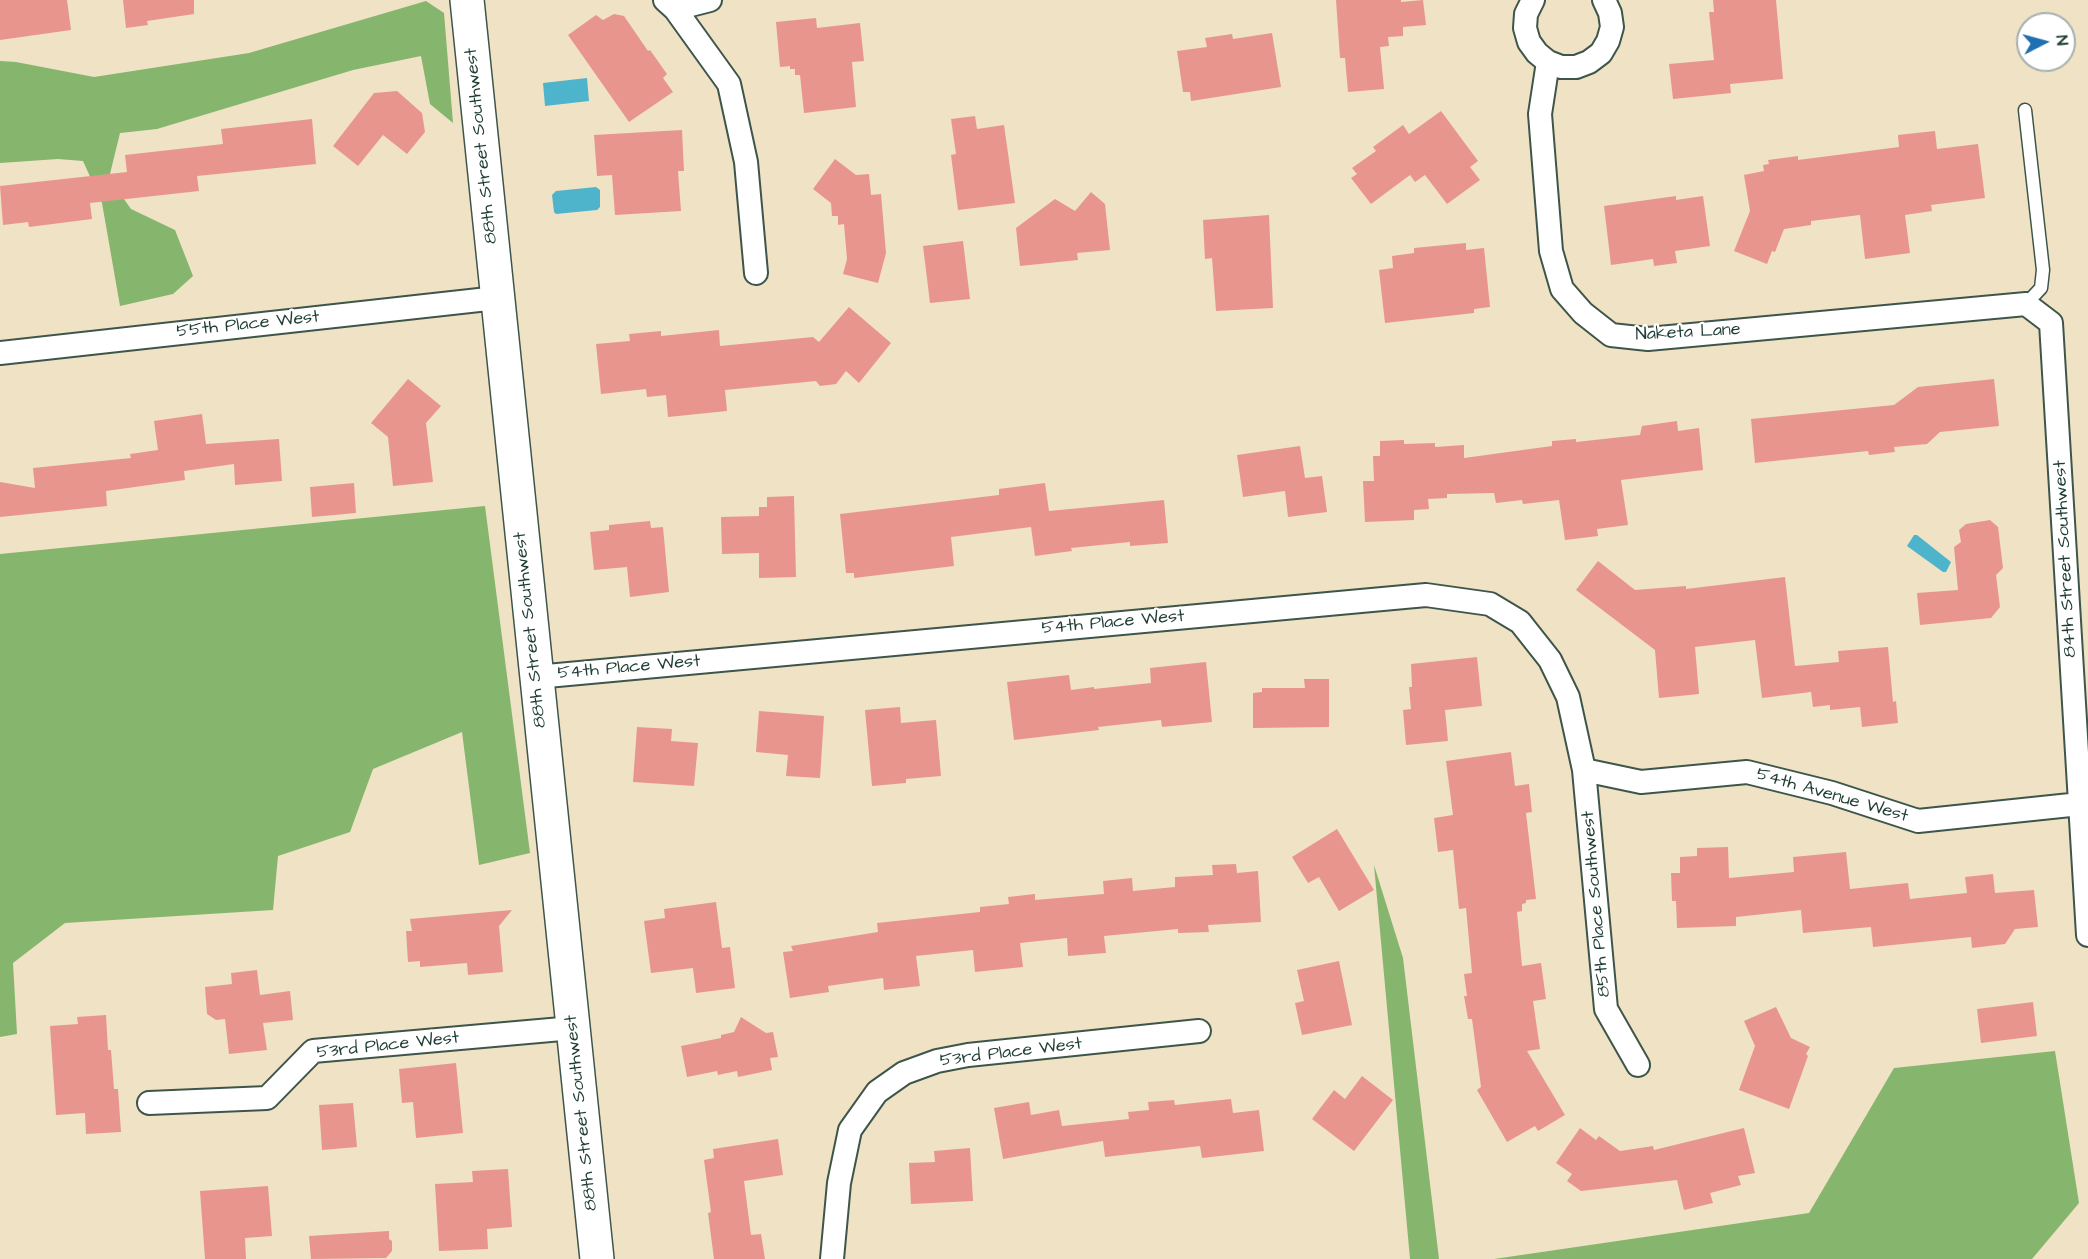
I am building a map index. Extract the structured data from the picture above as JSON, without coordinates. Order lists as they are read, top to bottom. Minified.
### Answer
{"streets":{"street":["88th Street Southwest","55th Place West","Naketa Lane","84th Street Southwest","54th Place West","54th Avenue West","85th Place Southwest","53rd Place West"]},"crossings":[["88th Street Southwest","55th Place West"],["88th Street Southwest","54th Place West"],["88th Street Southwest","53rd Place West"],["Naketa Lane","84th Street Southwest"],["84th Street Southwest","54th Avenue West"],["54th Place West","54th Avenue West"],["54th Place West","85th Place Southwest"],["54th Avenue West","85th Place Southwest"]],"north":"right"}
